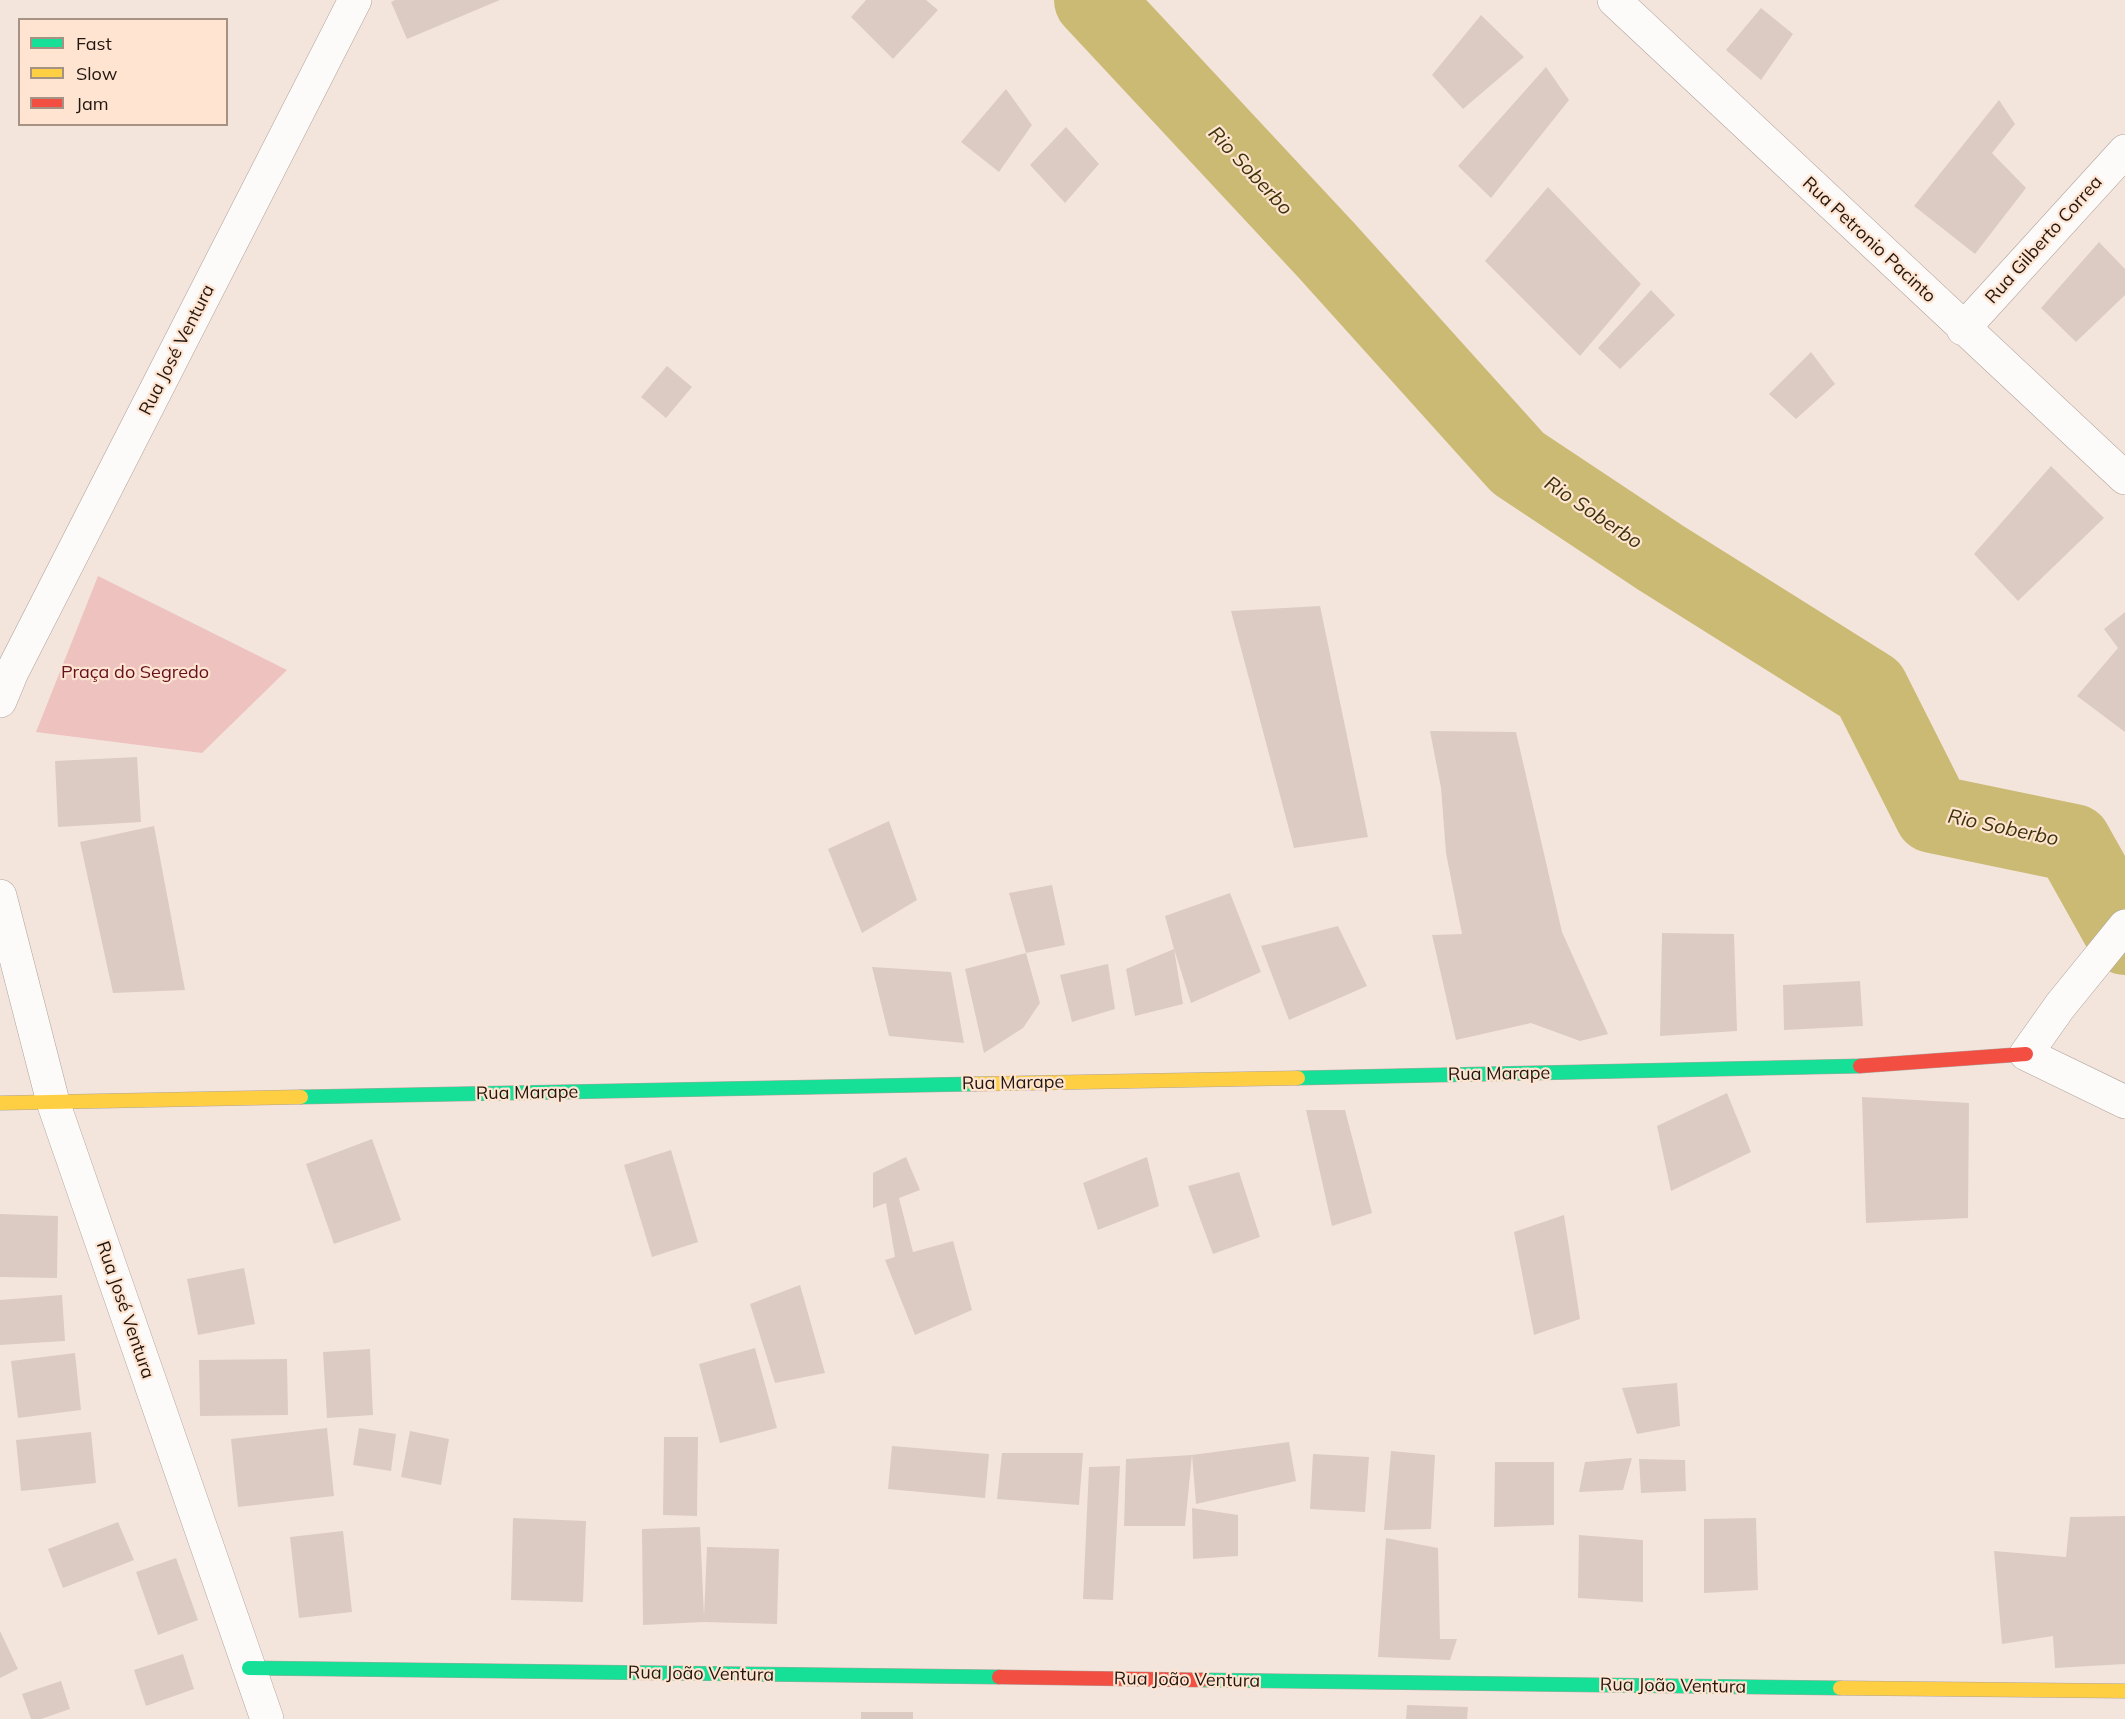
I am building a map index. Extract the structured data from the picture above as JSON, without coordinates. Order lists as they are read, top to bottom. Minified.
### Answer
{"streets":{"street":["Rua Petronio Pacinto","Rua Gilberto Correa","Rua José Ventura","Rua Marape","Rua João Ventura"]},"crossings":[["Rua Petronio Pacinto","Rua Gilberto Correa"],["Rua José Ventura","Rua Marape"],["Rua José Ventura","Rua João Ventura"]],"water":["Rio Soberbo"],"parks":["Praça do Segredo"],"legend":["Fast","Slow","Jam"]}
